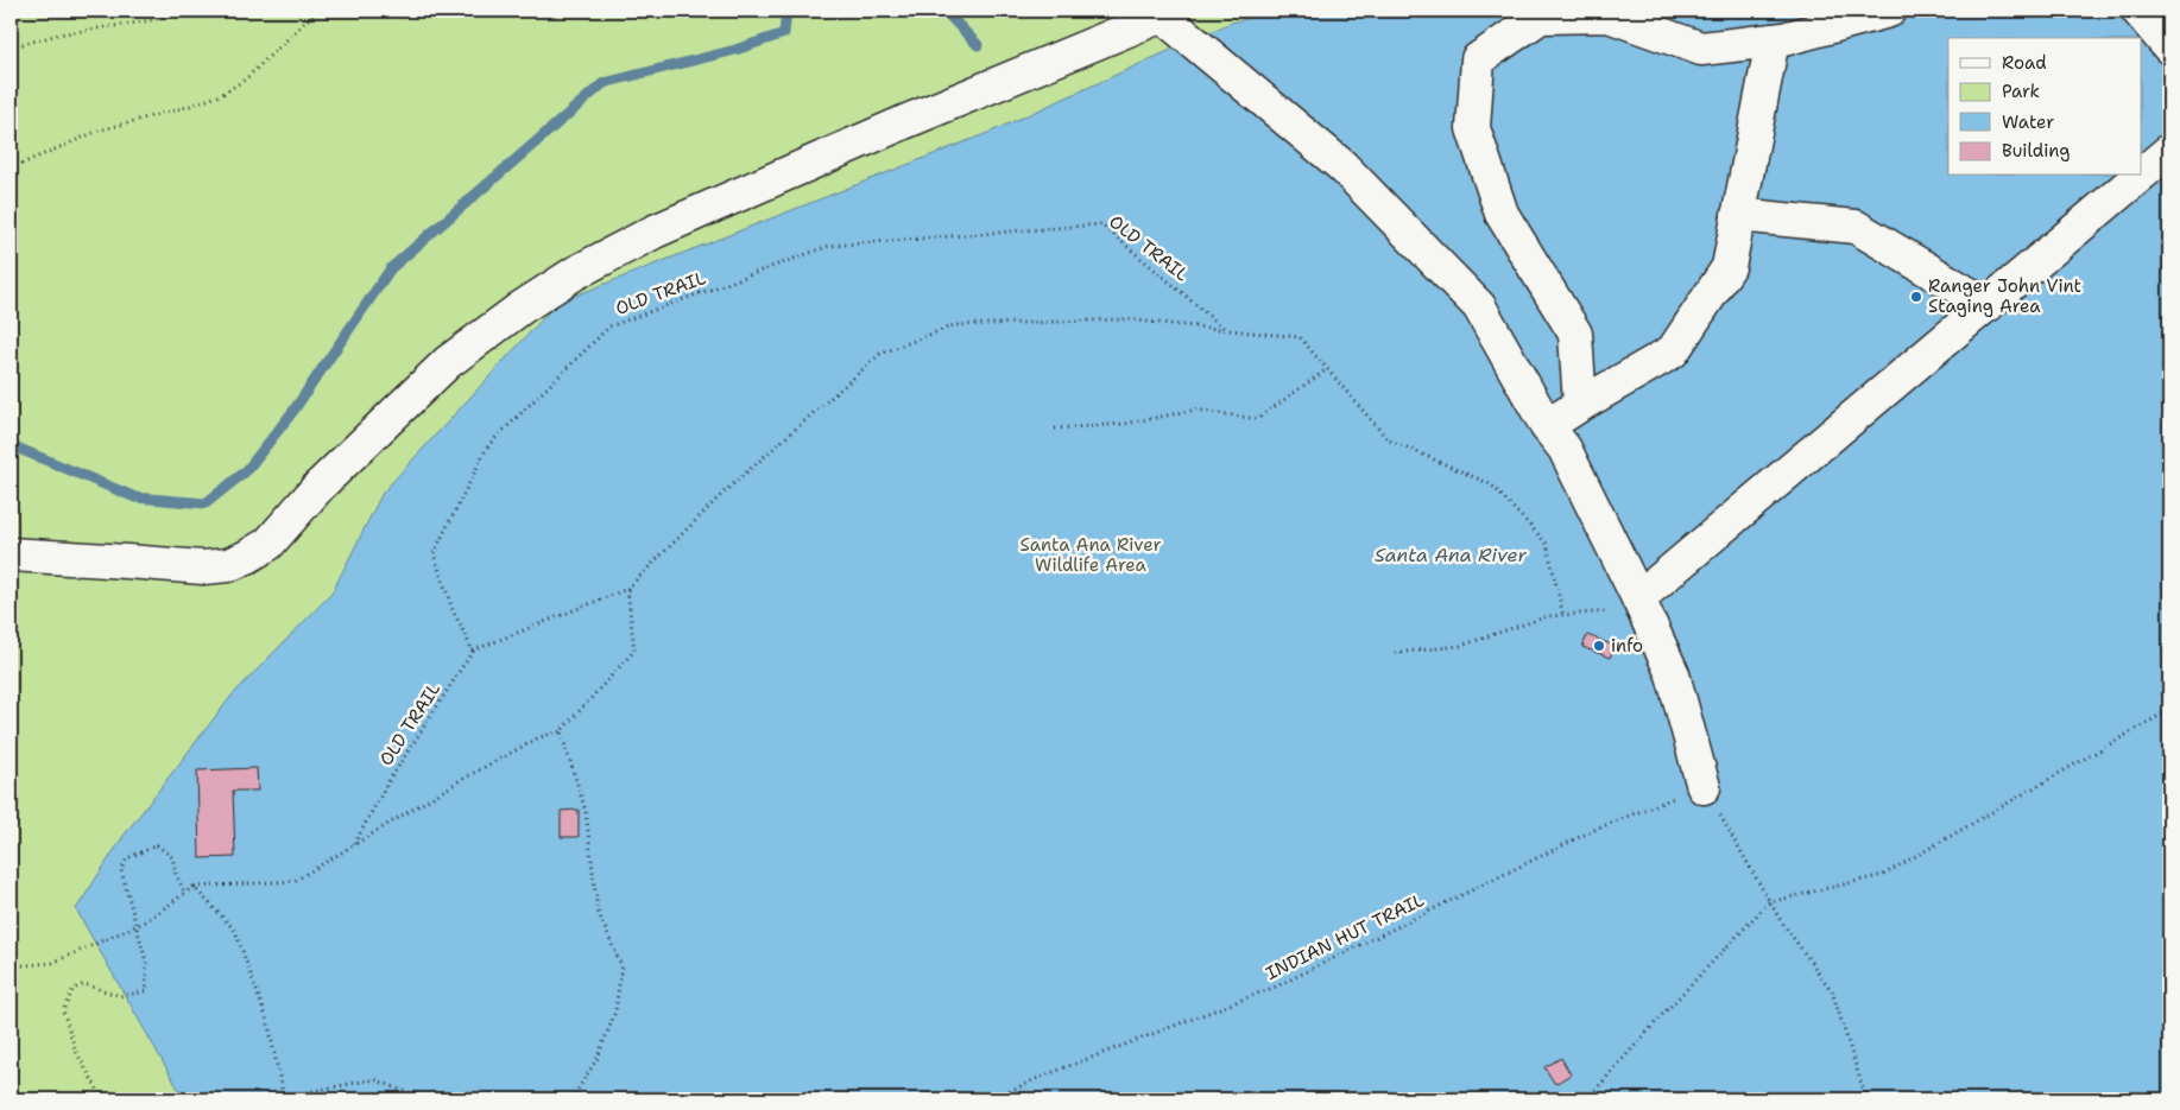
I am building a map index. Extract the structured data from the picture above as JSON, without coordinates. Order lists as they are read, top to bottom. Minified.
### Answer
{"streets":{"path":["OLD TRAIL","INDIAN HUT TRAIL"]},"water":["Santa Ana River"],"parks":["Santa Ana River Wildlife Area"],"places":["Ranger John Vint Staging Area","info"],"legend":["Road","Park","Water","Building"]}
